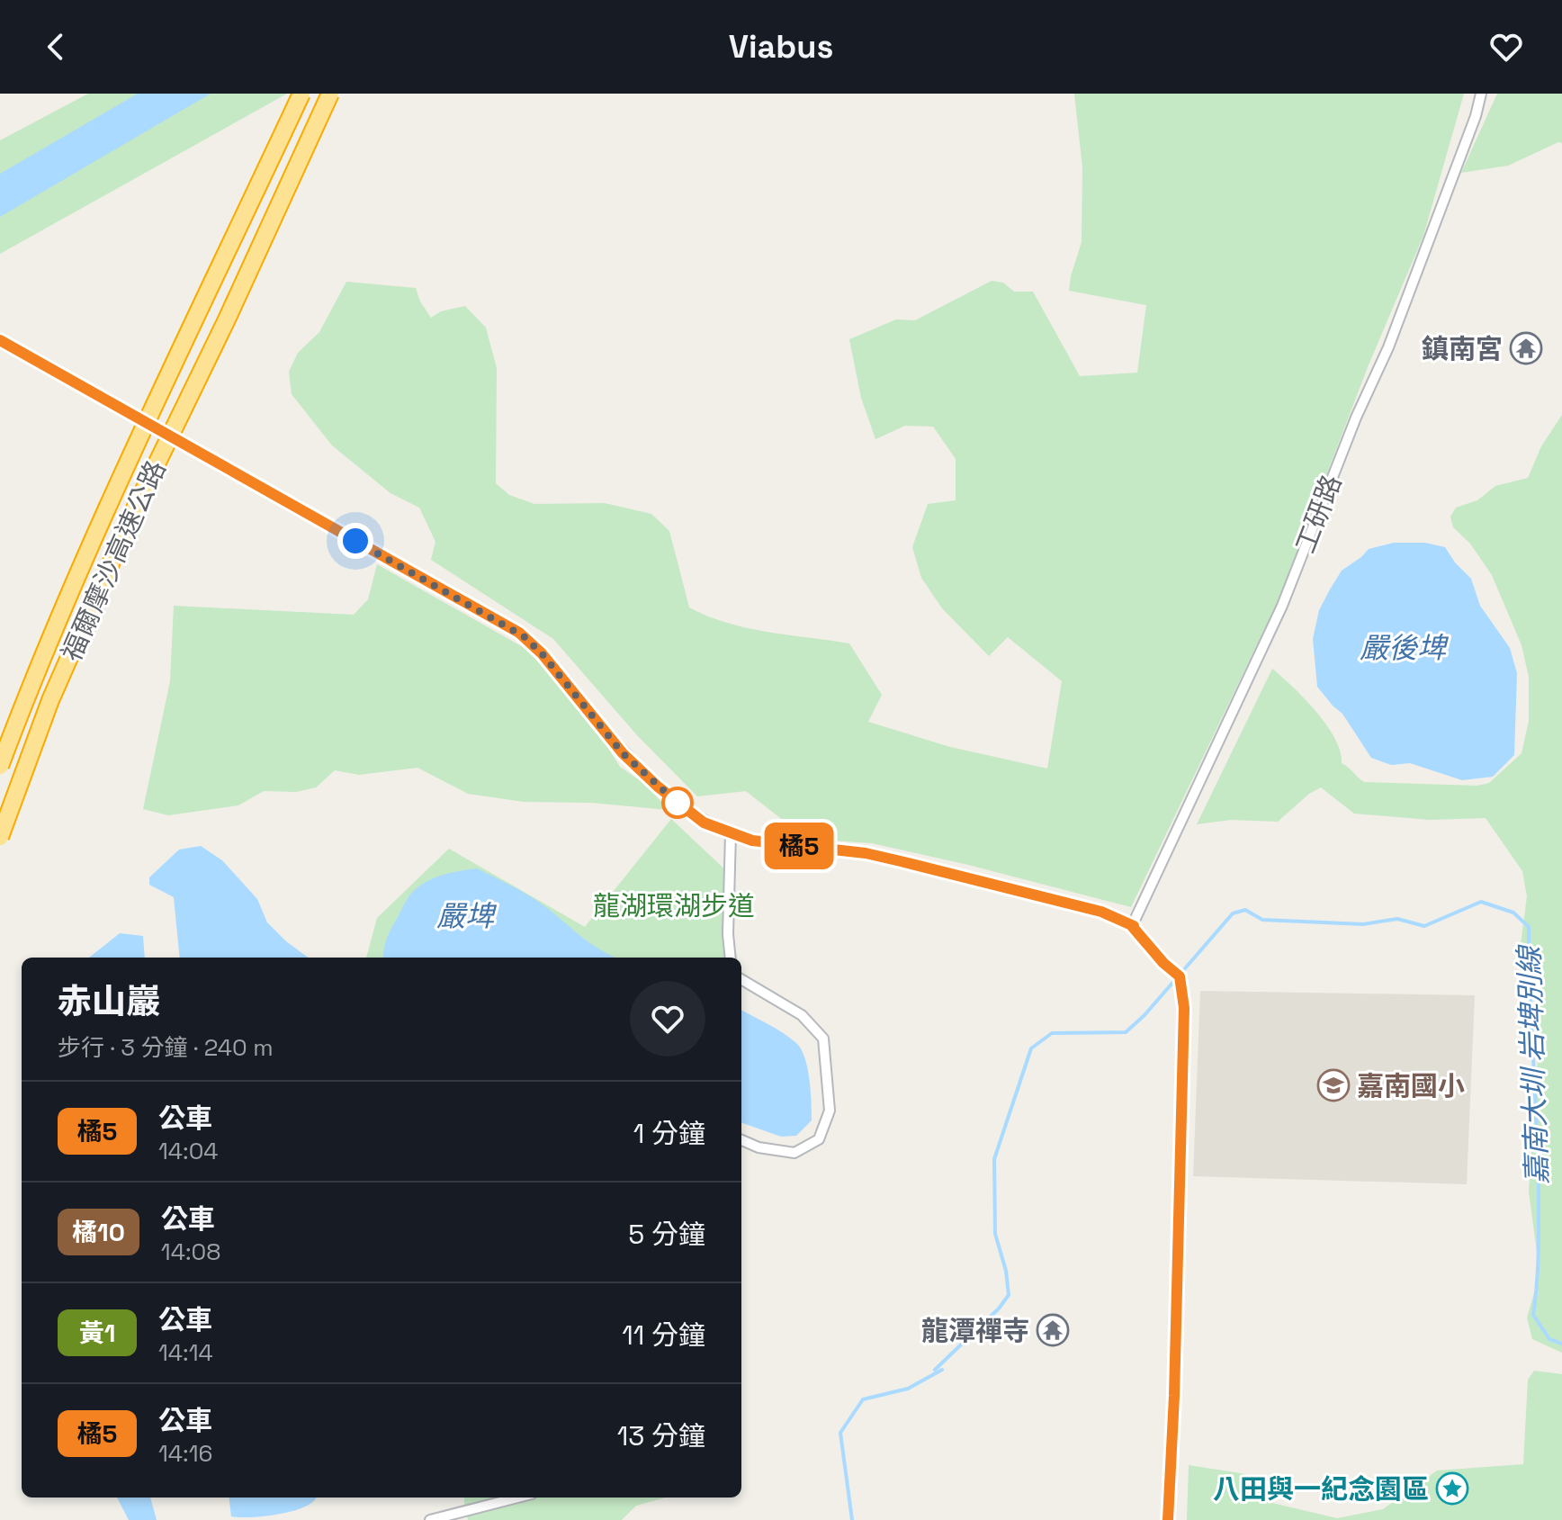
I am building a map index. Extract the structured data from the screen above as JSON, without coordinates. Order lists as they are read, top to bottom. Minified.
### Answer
{"streets":{"highway":["福爾摩沙高速公路"],"street":["工研路"]},"water":["嚴後埤","嚴埤","嘉南大圳 岩埤別線"],"parks":["龍湖環湖步道"],"places":{"temple":["鎮南宮","龍潭禪寺"],"school or university":["嘉南國小"],"place":["八田與一紀念園區"]},"lines":["bus line 橘5"],"page":{"header":"Viabus","on_map":"橘5","heading":["赤山巖","步行 · 3 分鐘 · 240 m"],"list":[{"mark":"橘5","name":"公車","note":"14:04","value":"1 分鐘"},{"mark":"橘10","name":"公車","note":"14:08","value":"5 分鐘"},{"mark":"黃1","name":"公車","note":"14:14","value":"11 分鐘"},{"mark":"橘5","name":"公車","note":"14:16","value":"13 分鐘"}]}}
